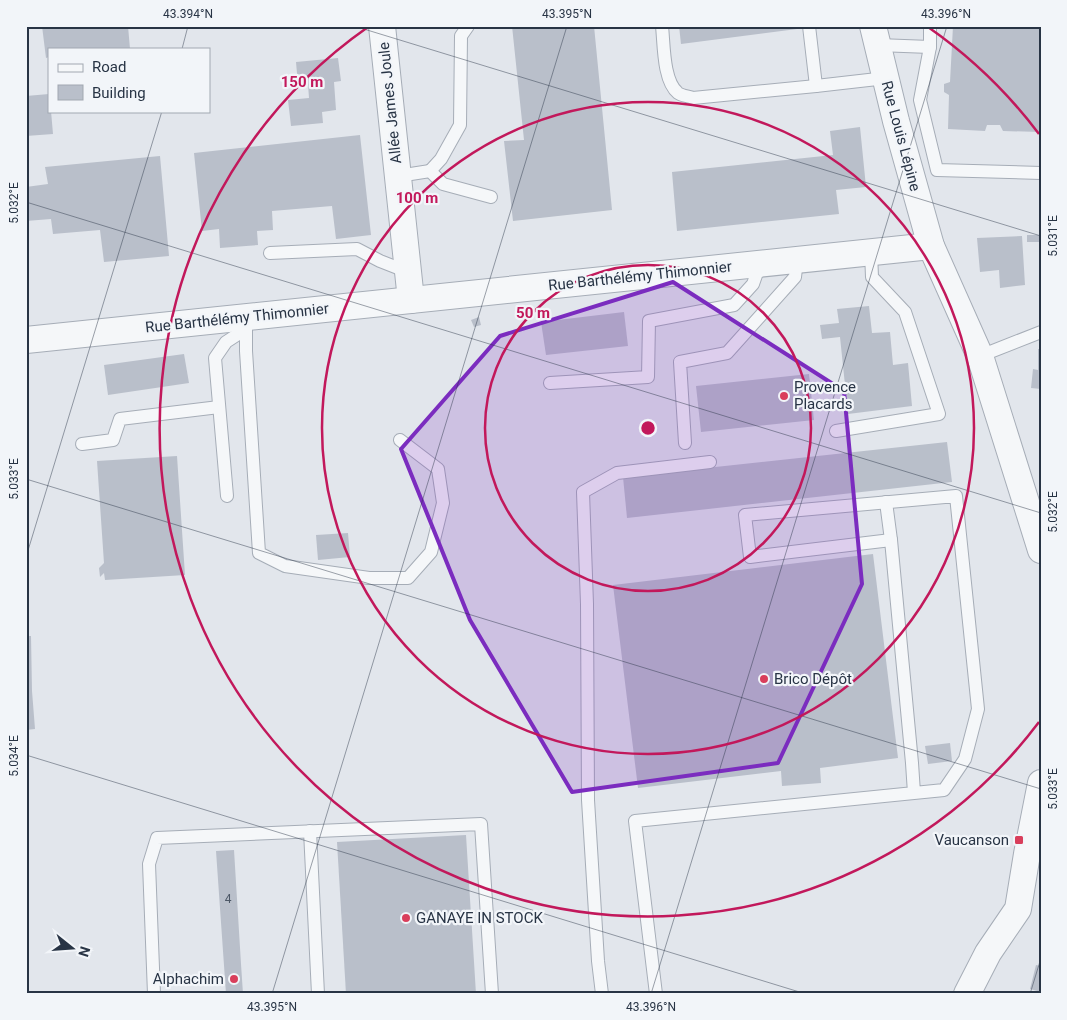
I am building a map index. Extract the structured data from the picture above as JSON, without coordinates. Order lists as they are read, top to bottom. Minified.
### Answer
{"streets":{"street":["Allée James Joule","Rue Louis Lépine","Rue Barthélémy Thimonnier"]},"crossings":[["Allée James Joule","Rue Barthélémy Thimonnier"],["Rue Louis Lépine","Rue Barthélémy Thimonnier"]],"places":{"other":["Provence Placards","Brico Dépôt","GANAYE IN STOCK","Alphachim"],"transit":["Vaucanson"]},"house_numbers":["4"],"legend":["Road","Building"],"north":"right","coordinates":["43.394°N","43.395°N","43.396°N","5.032°E","5.031°E","5.033°E","5.034°E"],"rings":["150 m","100 m","50 m"]}
